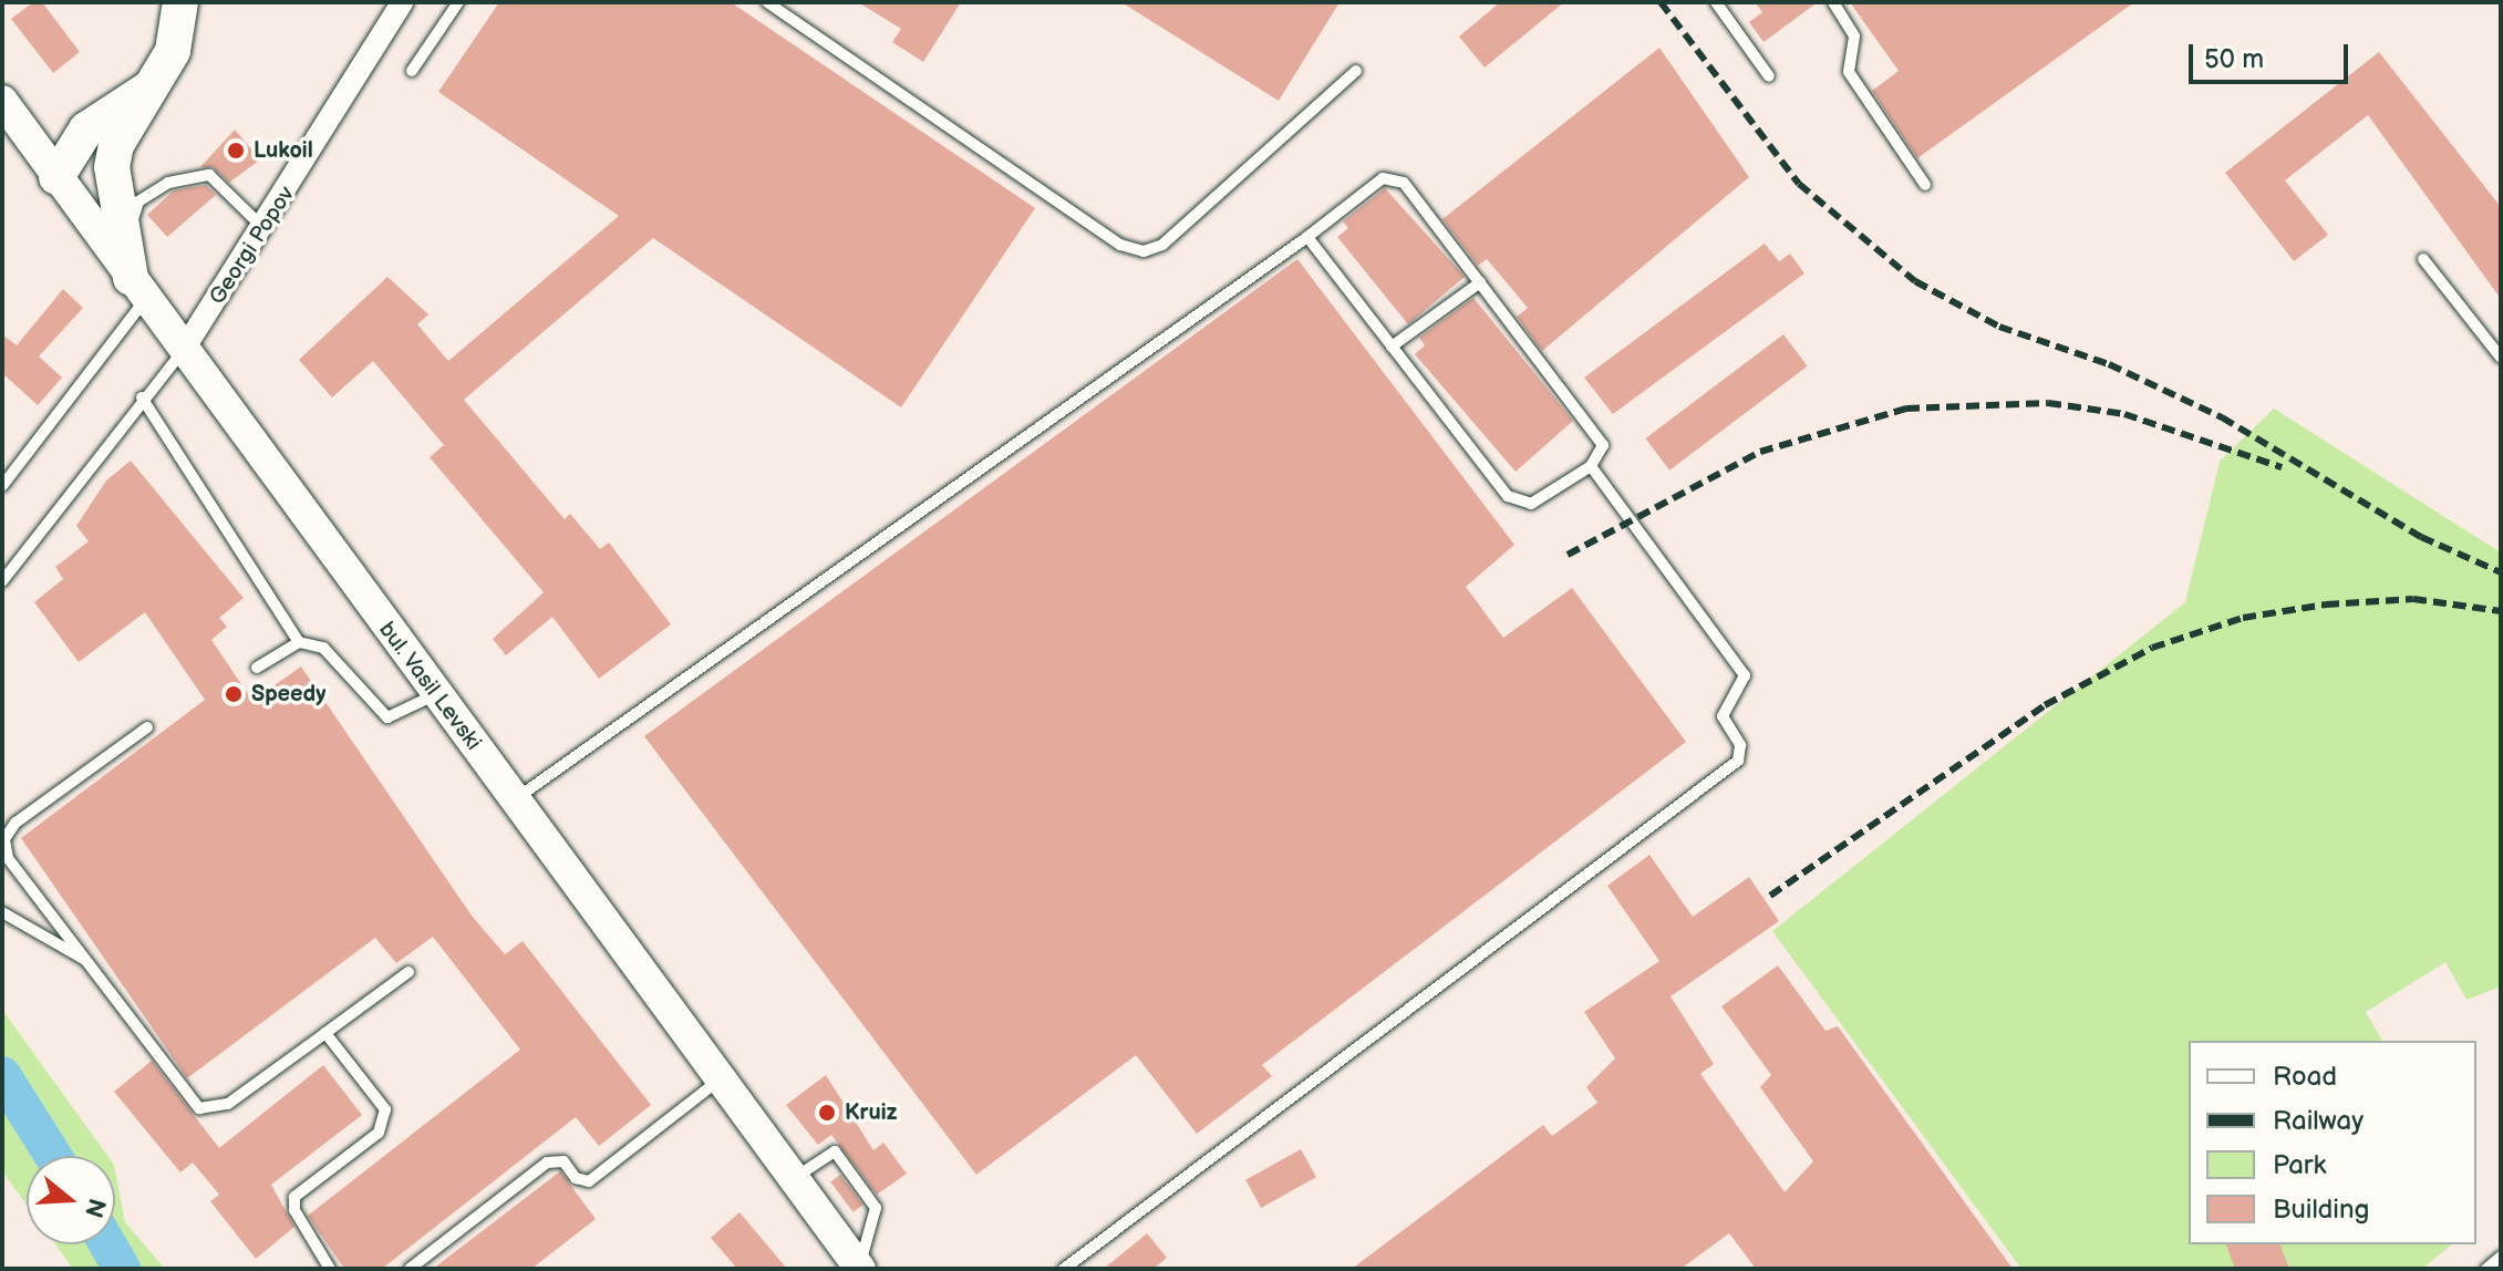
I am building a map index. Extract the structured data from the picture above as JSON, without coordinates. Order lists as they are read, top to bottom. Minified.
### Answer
{"streets":{"street":["Georgi Popov","bul. Vasil Levski"]},"crossings":[["Georgi Popov","bul. Vasil Levski"]],"places":["Lukoil","Speedy","Kruiz"],"legend":["Road","Railway","Park","Building"],"scale_bar":"50 m","north":"right"}
